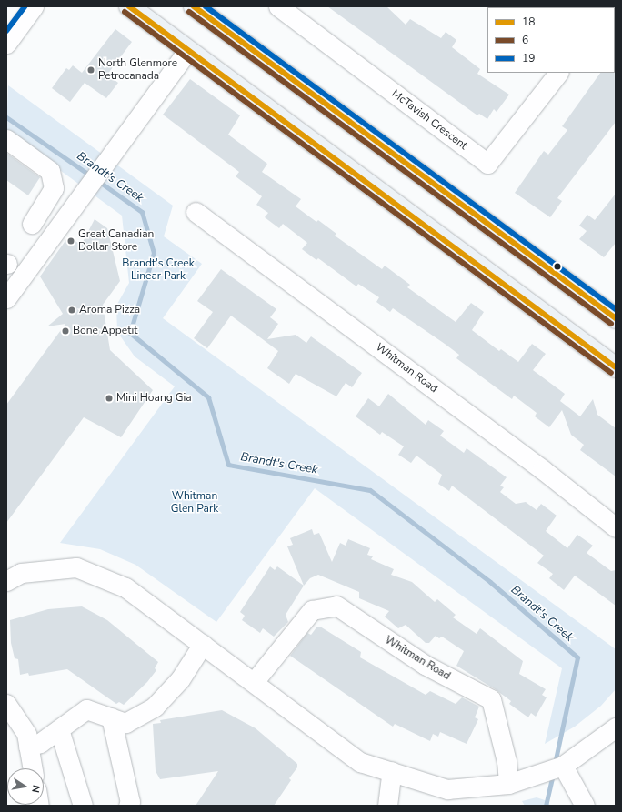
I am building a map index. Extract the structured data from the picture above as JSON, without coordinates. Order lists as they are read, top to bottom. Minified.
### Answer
{"streets":{"street":["McTavish Crescent","Whitman Road"]},"water":["Brandt's Creek"],"parks":["Brandt's Creek Linear Park","Whitman Glen Park"],"places":["North Glenmore Petrocanada","Great Canadian Dollar Store","Aroma Pizza","Bone Appetit","Mini Hoang Gia"],"lines":["transit line 18","transit line 19","transit line 6"],"legend":["18","6","19"],"north":"right"}
